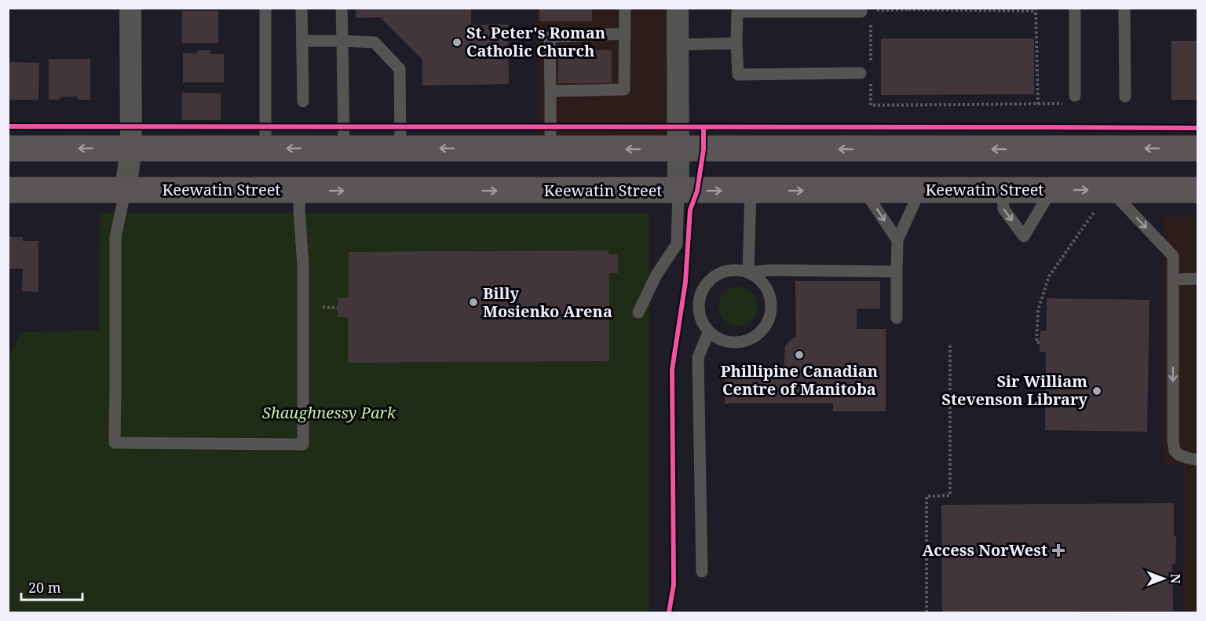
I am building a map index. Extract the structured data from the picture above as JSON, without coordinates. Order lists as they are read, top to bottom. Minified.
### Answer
{"streets":{"main road":["Keewatin Street"]},"parks":["Shaughnessy Park"],"places":{"other":["St. Peter's Roman Catholic Church","Billy Mosienko Arena","Phillipine Canadian Centre of Manitoba","Sir William Stevenson Library"],"health":["Access NorWest"]},"scale_bar":"20 m","north":"right"}
